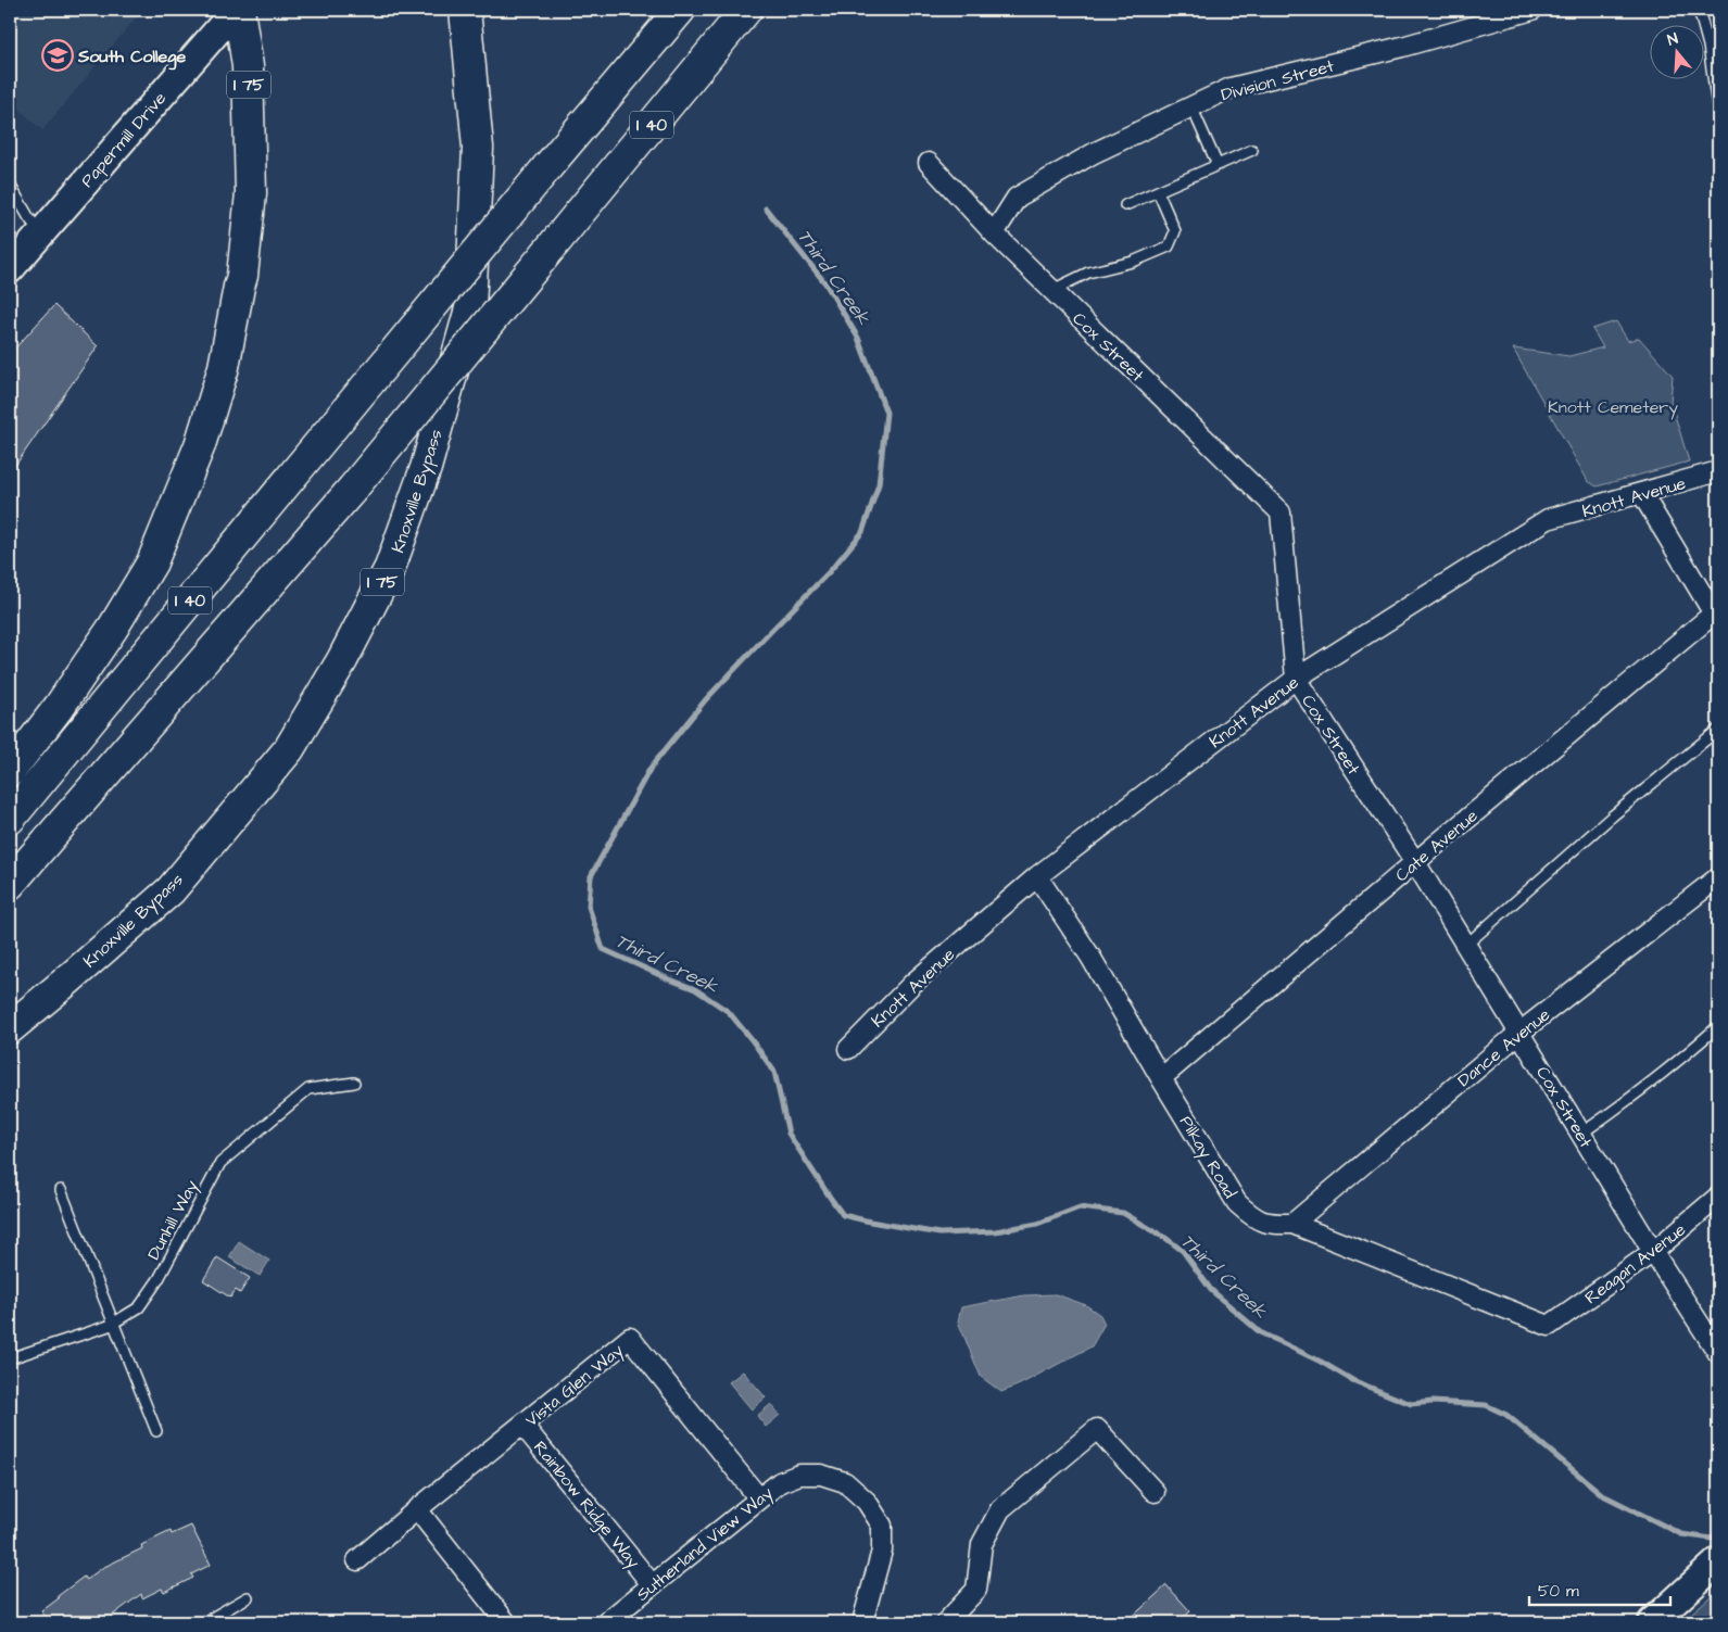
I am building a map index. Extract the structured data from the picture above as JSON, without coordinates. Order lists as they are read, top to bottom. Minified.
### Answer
{"streets":{"highway":["I 75","I 40","Knoxville Bypass"],"main road":["Papermill Drive"],"street":["Division Street","Cox Street","Knott Avenue","Cate Avenue","Dance Avenue","Pilkay Road","Reagan Avenue","Vista Glen Way","Rainbow Ridge Way","Sutherland View Way"],"lane":["Dunhill Way"]},"crossings":[["Division Street","Cox Street"],["Cox Street","Knott Avenue"],["Cox Street","Cate Avenue"],["Cox Street","Dance Avenue"],["Cox Street","Reagan Avenue"],["Knott Avenue","Pilkay Road"],["Cate Avenue","Pilkay Road"],["Dance Avenue","Pilkay Road"],["Pilkay Road","Reagan Avenue"],["Vista Glen Way","Rainbow Ridge Way"],["Vista Glen Way","Sutherland View Way"],["Rainbow Ridge Way","Sutherland View Way"]],"water":["Third Creek"],"parks":["Knott Cemetery"],"places":{"school or university":["South College"]},"scale_bar":"50 m","north":"top"}
